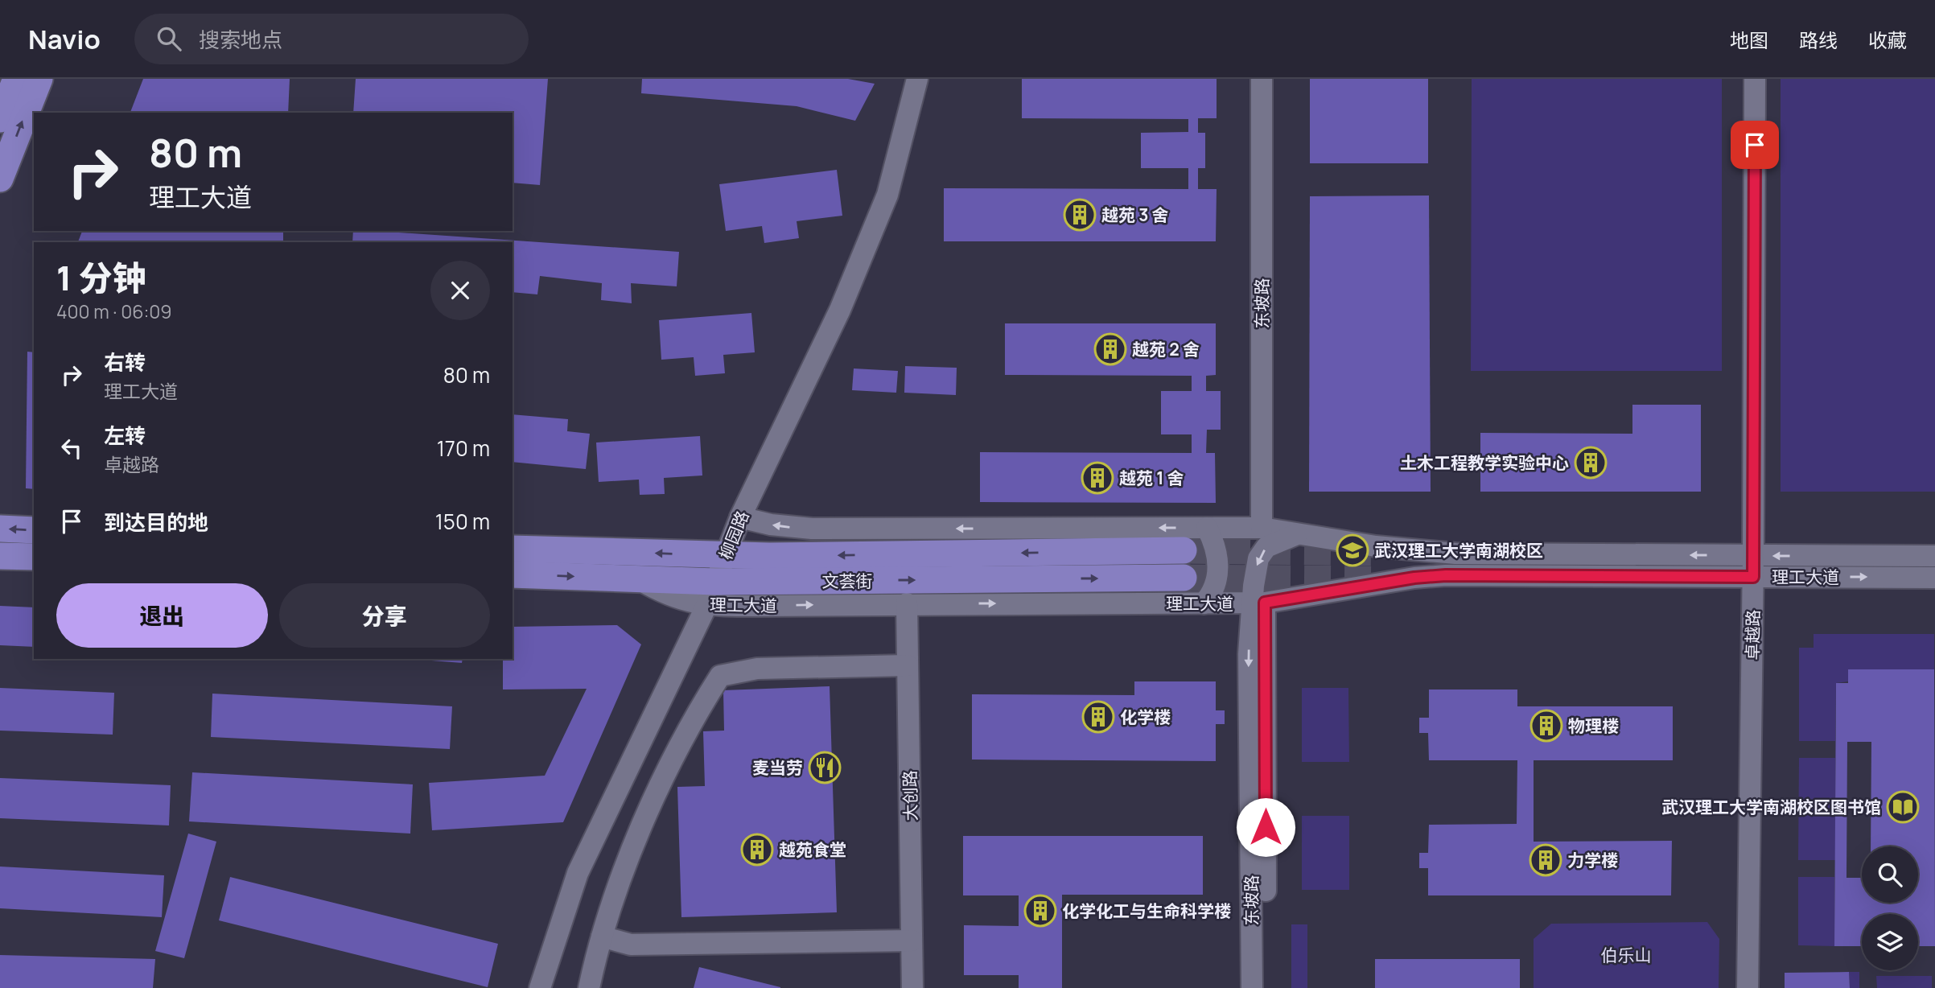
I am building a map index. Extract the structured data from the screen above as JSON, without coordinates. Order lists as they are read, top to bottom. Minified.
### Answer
{"streets":{"main road":["文荟街"],"street":["东坡路","柳园路","理工大道","卓越路","大创路"]},"crossings":[["东坡路","理工大道"],["柳园路","理工大道"],["柳园路","文荟街"],["理工大道","文荟街"],["理工大道","卓越路"],["理工大道","大创路"]],"parks":["伯乐山"],"places":{"building":["越苑 3 舍","越苑 2 舍","土木工程教学实验中心","越苑 1 舍","化学楼","物理楼","越苑食堂","力学楼","化学化工与生命科学楼"],"school or university":["武汉理工大学南湖校区"],"restaurant":["麦当劳"],"library":["武汉理工大学南湖校区图书馆"]},"page":{"header":"Navio","search":"搜索地点","nav":["地图","路线","收藏"],"turn":["80 m","理工大道"],"heading":["1 分钟","400 m · 06:09"],"list":[{"name":"右转","note":"理工大道","value":"80 m"},{"name":"左转","note":"卓越路","value":"170 m"},{"name":"到达目的地","value":"150 m"}],"buttons":["退出","分享"]}}
